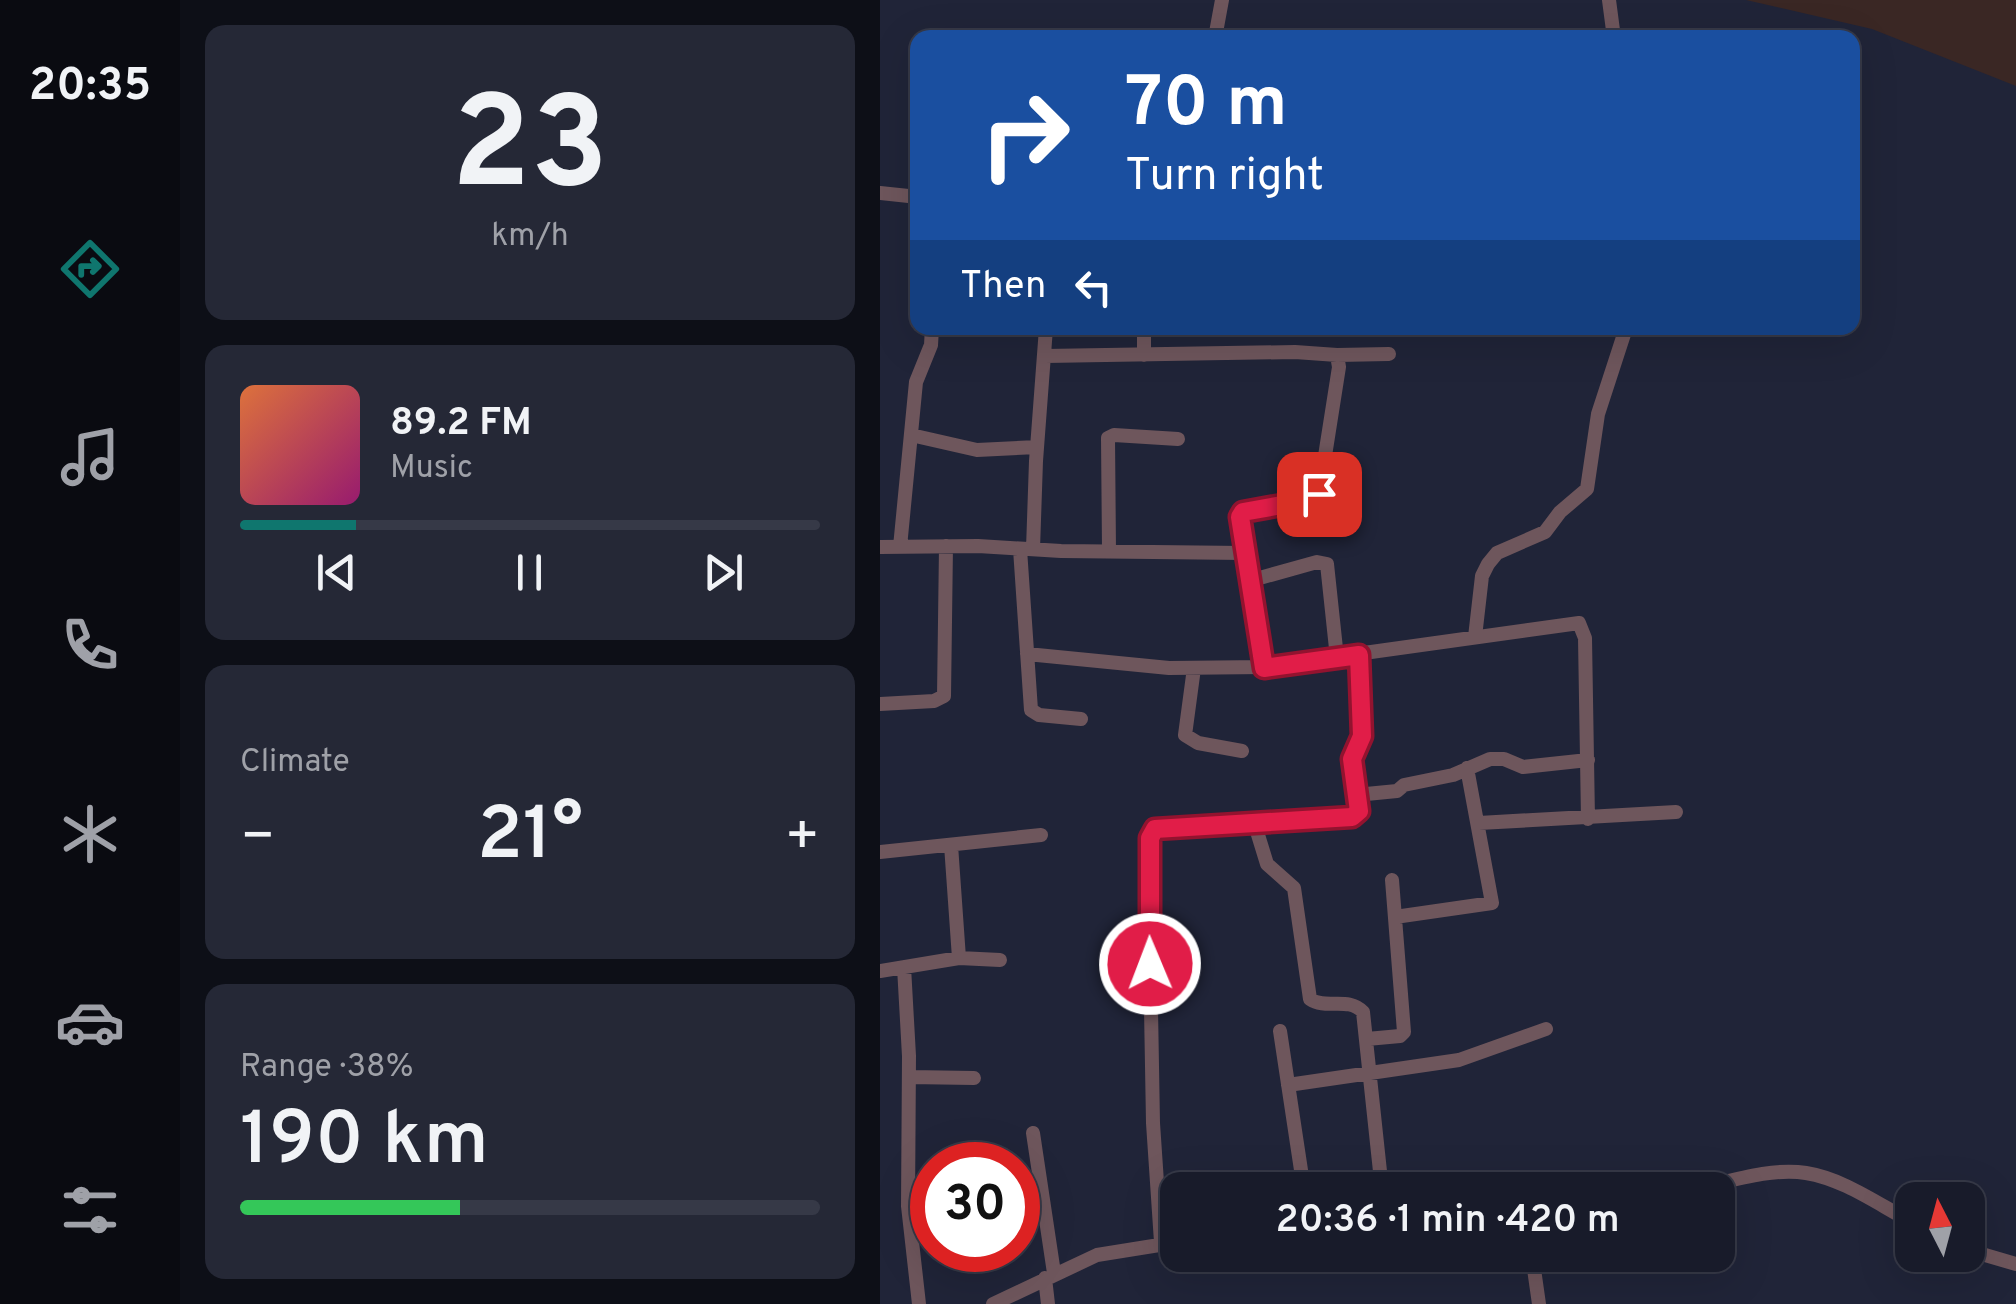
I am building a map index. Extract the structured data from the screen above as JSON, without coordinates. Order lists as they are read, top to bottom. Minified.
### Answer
{"north":"top","page":{"tabs":"20:35","tile":[["23","km/h"],"Climate",["Range · 38%","190 km"]],"turn":["70 m","Turn right"],"then":"Then","song":["89.2 FM","Music"],"heat":["−","21°","+"],"limit":"30","trip":"20:36 · 1 min · 420 m"}}
